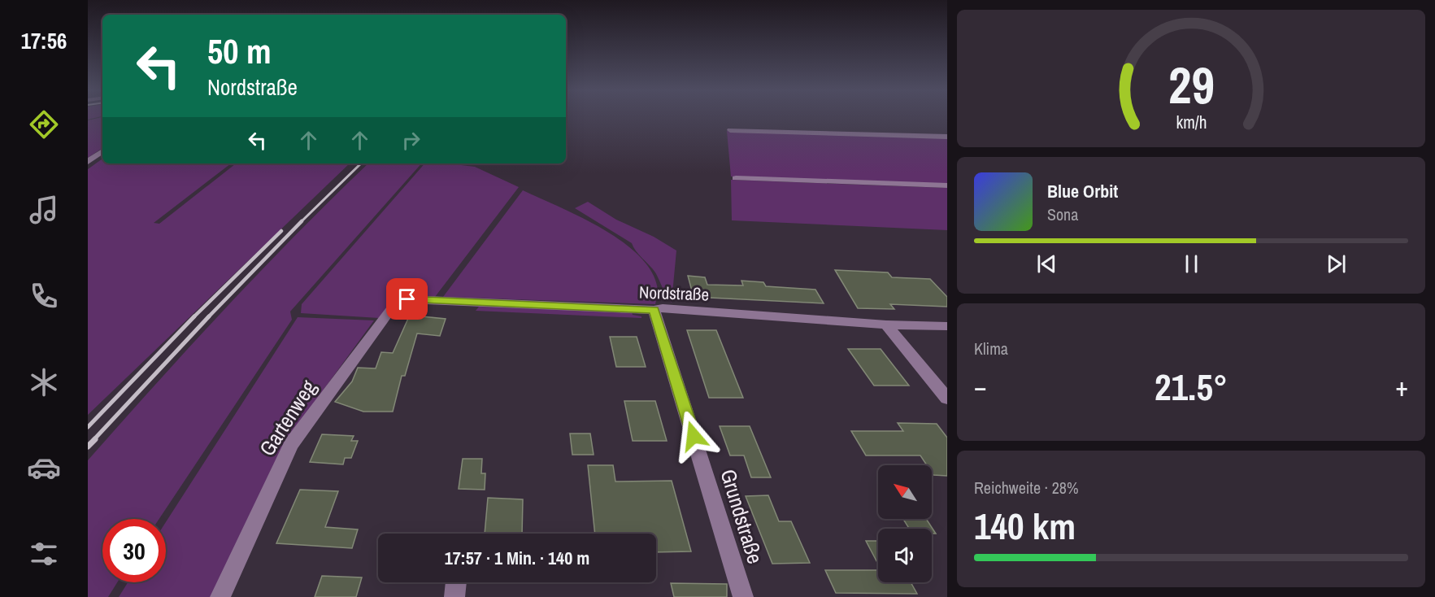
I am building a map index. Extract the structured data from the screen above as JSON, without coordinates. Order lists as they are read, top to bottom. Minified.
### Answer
{"streets":{"street":["Nordstraße","Gartenweg","Grundstraße"]},"crossings":[["Nordstraße","Gartenweg"],["Nordstraße","Grundstraße"]],"north":"top left","page":{"tabs":"17:56","turn":["50 m","Nordstraße"],"song":["Blue Orbit","Sona"],"tile":["Klima",["Reichweite · 28%","140 km"]],"heat":["−","21.5°","+"],"limit":"30","trip":"17:57 · 1 Min. · 140 m","gauge":["29","km/h"]}}
